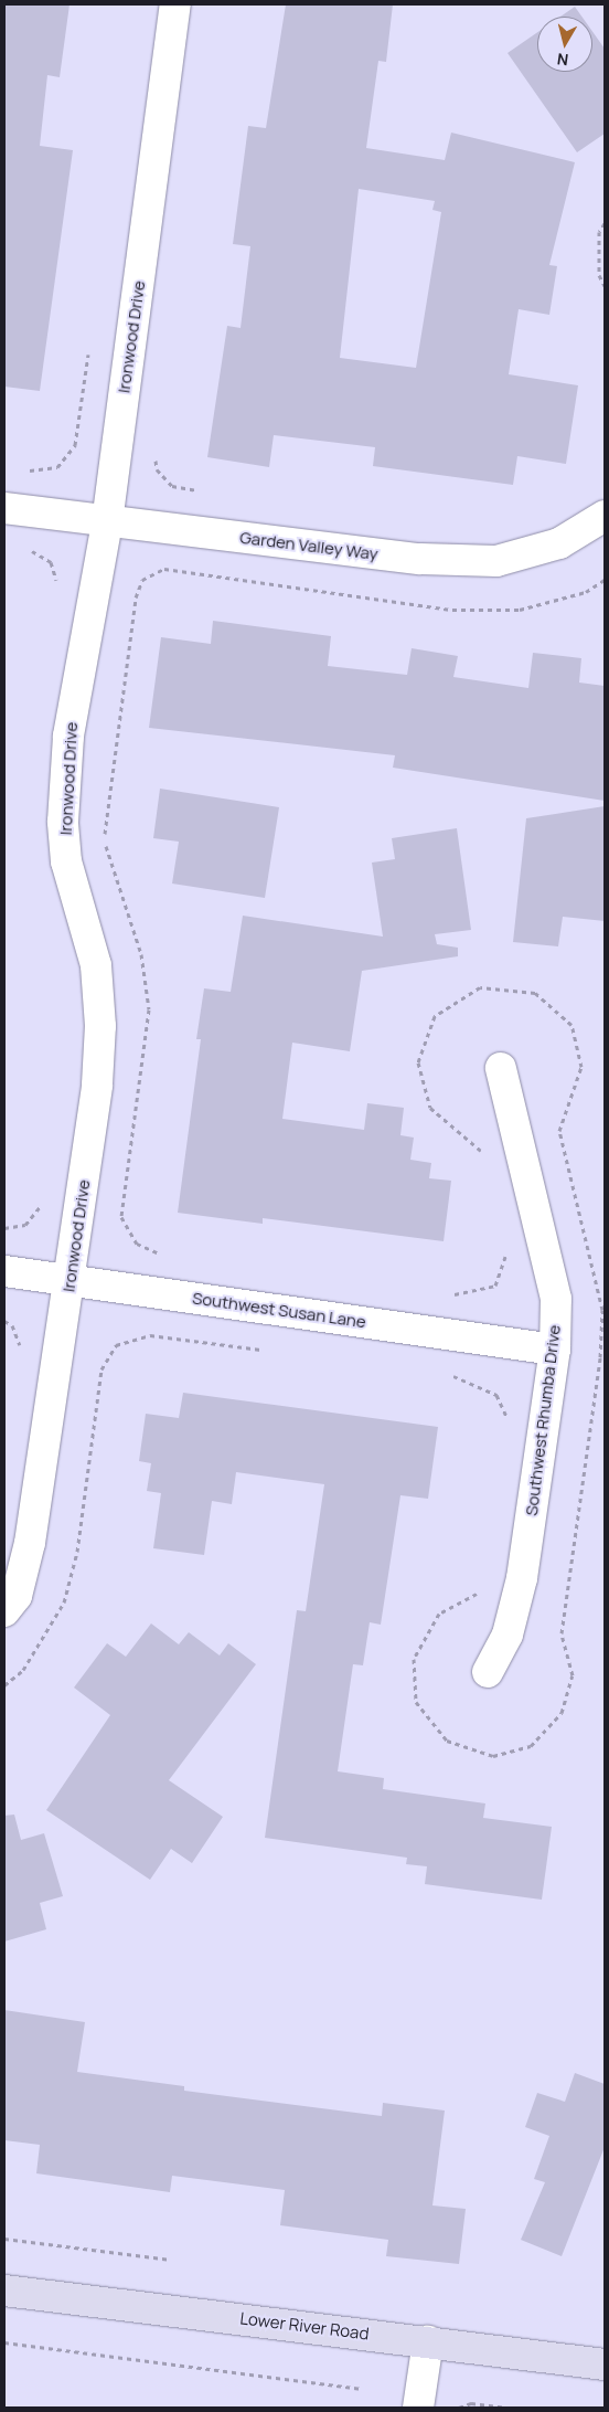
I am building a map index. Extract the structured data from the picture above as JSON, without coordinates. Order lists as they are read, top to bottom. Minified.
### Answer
{"streets":{"street":["Ironwood Drive","Garden Valley Way","Southwest Susan Lane","Southwest Rhumba Drive","Lower River Road"]},"crossings":[["Ironwood Drive","Garden Valley Way"],["Ironwood Drive","Southwest Susan Lane"],["Southwest Susan Lane","Southwest Rhumba Drive"]],"north":"bottom"}
